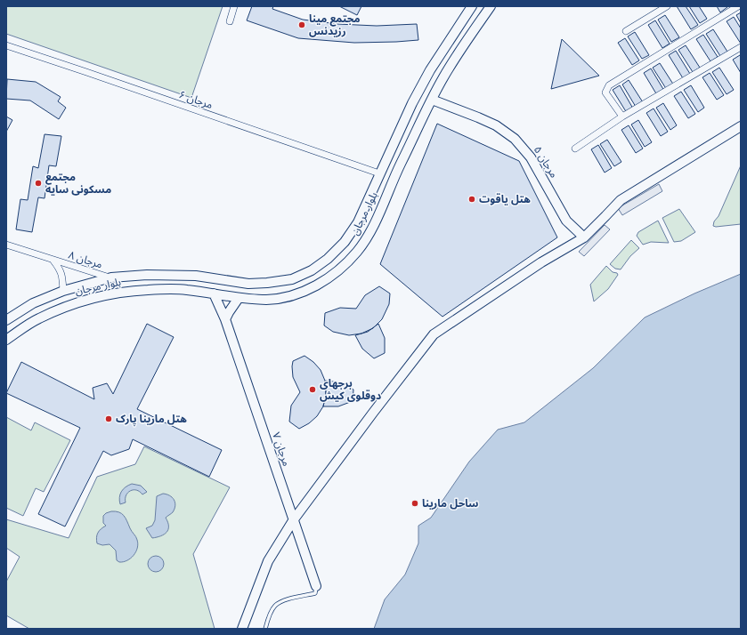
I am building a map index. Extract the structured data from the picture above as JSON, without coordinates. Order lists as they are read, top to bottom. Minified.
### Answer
{"streets":{"main road":["مرجان ۵","بلوار مرجان","مرجان ۷"],"street":["مرجان ۶","مرجان ۸"]},"crossings":[["مرجان ۶","بلوار مرجان"],["مرجان ۵","بلوار مرجان"],["بلوار مرجان","مرجان ۸"],["بلوار مرجان","مرجان ۷"]],"places":["مجتمع مینا رزیدنس","مجتمع مسکونی سایه","هتل یاقوت","برجهای دوقلوی کیش","هتل مارینا پارک","ساحل مارینا"]}
